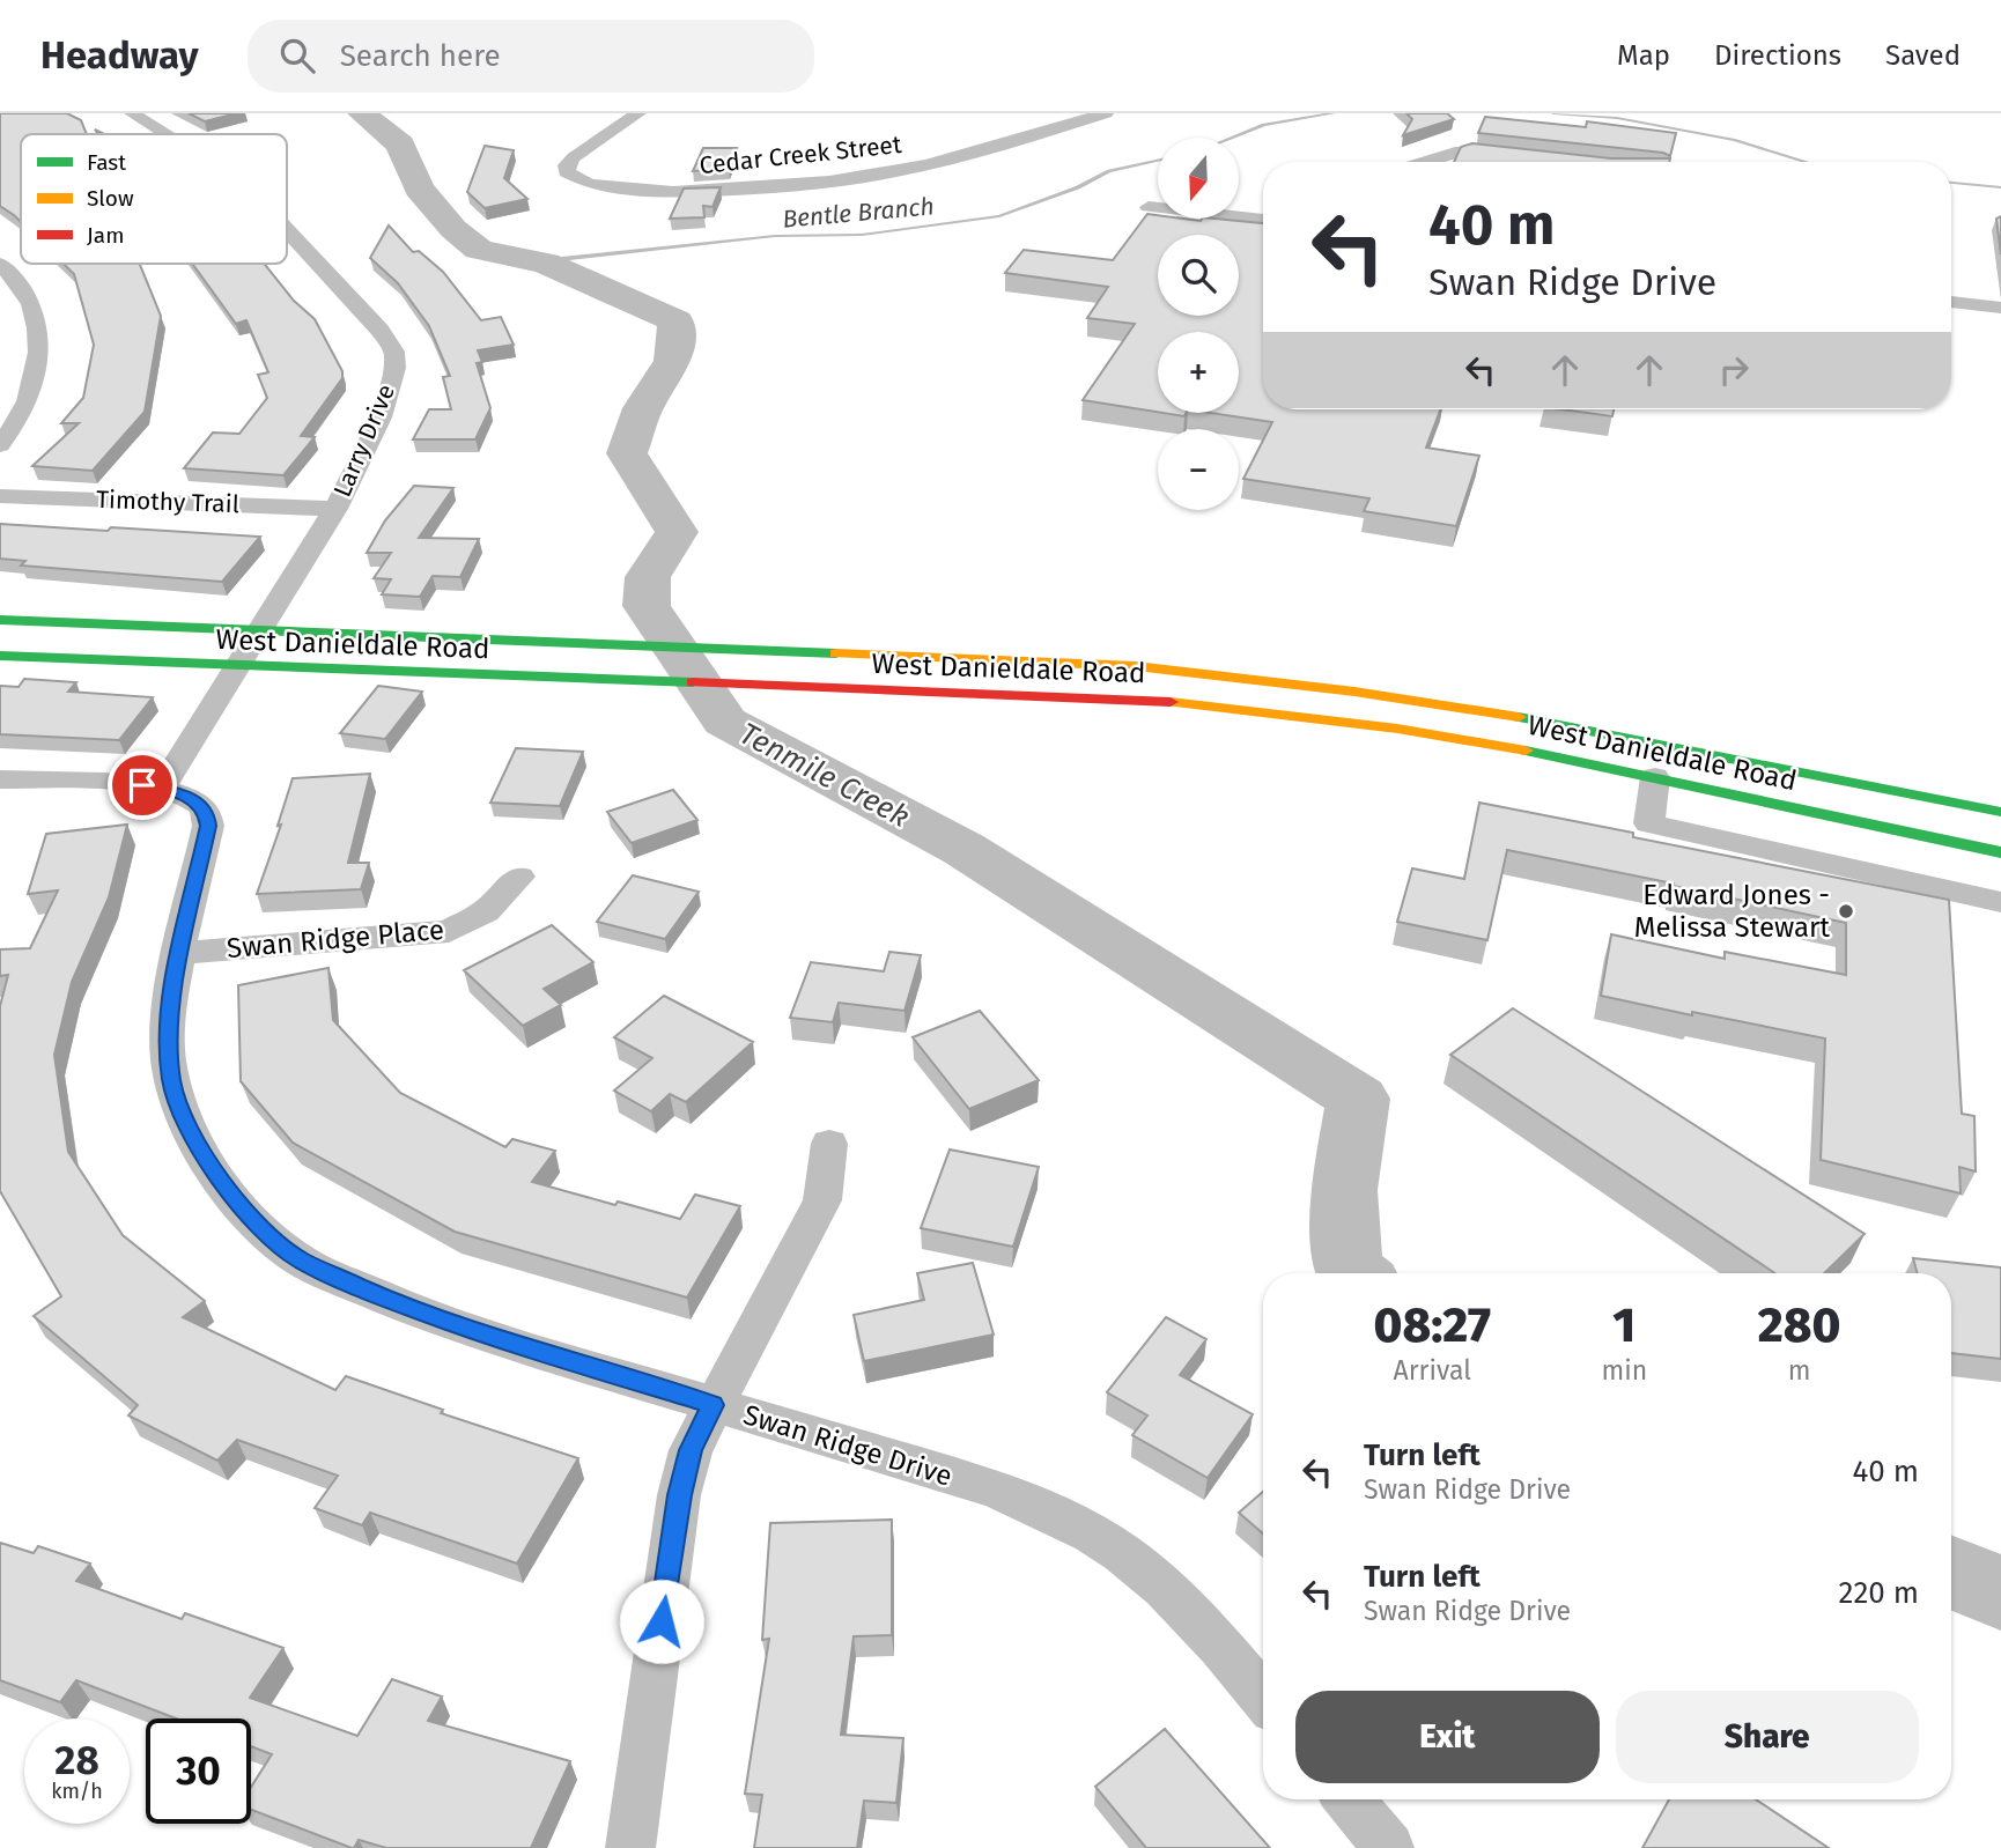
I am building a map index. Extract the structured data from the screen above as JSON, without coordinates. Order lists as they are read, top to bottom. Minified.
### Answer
{"streets":{"main road":["West Danieldale Road"],"street":["Cedar Creek Street","Larry Drive","Timothy Trail","Swan Ridge Place","Swan Ridge Drive"]},"crossings":[["Larry Drive","Timothy Trail"],["Larry Drive","West Danieldale Road"],["Larry Drive","Swan Ridge Drive"],["Swan Ridge Place","Swan Ridge Drive"]],"water":["Bentle Branch","Tenmile Creek"],"places":["Edward Jones - Melissa Stewart"],"legend":["Fast","Slow","Jam"],"north":"bottom","page":{"header":"Headway","search":"Search here","nav":["Map","Directions","Saved"],"map_buttons":["+","−"],"turn":["40 m","Swan Ridge Drive"],"eta":["08:27","Arrival","1","min","280","m"],"list":[{"name":"Turn left","note":"Swan Ridge Drive","value":"40 m"},{"name":"Turn left","note":"Swan Ridge Drive","value":"220 m"}],"buttons":["Exit","Share"],"speed":"28 km/h","limit":"30"}}
